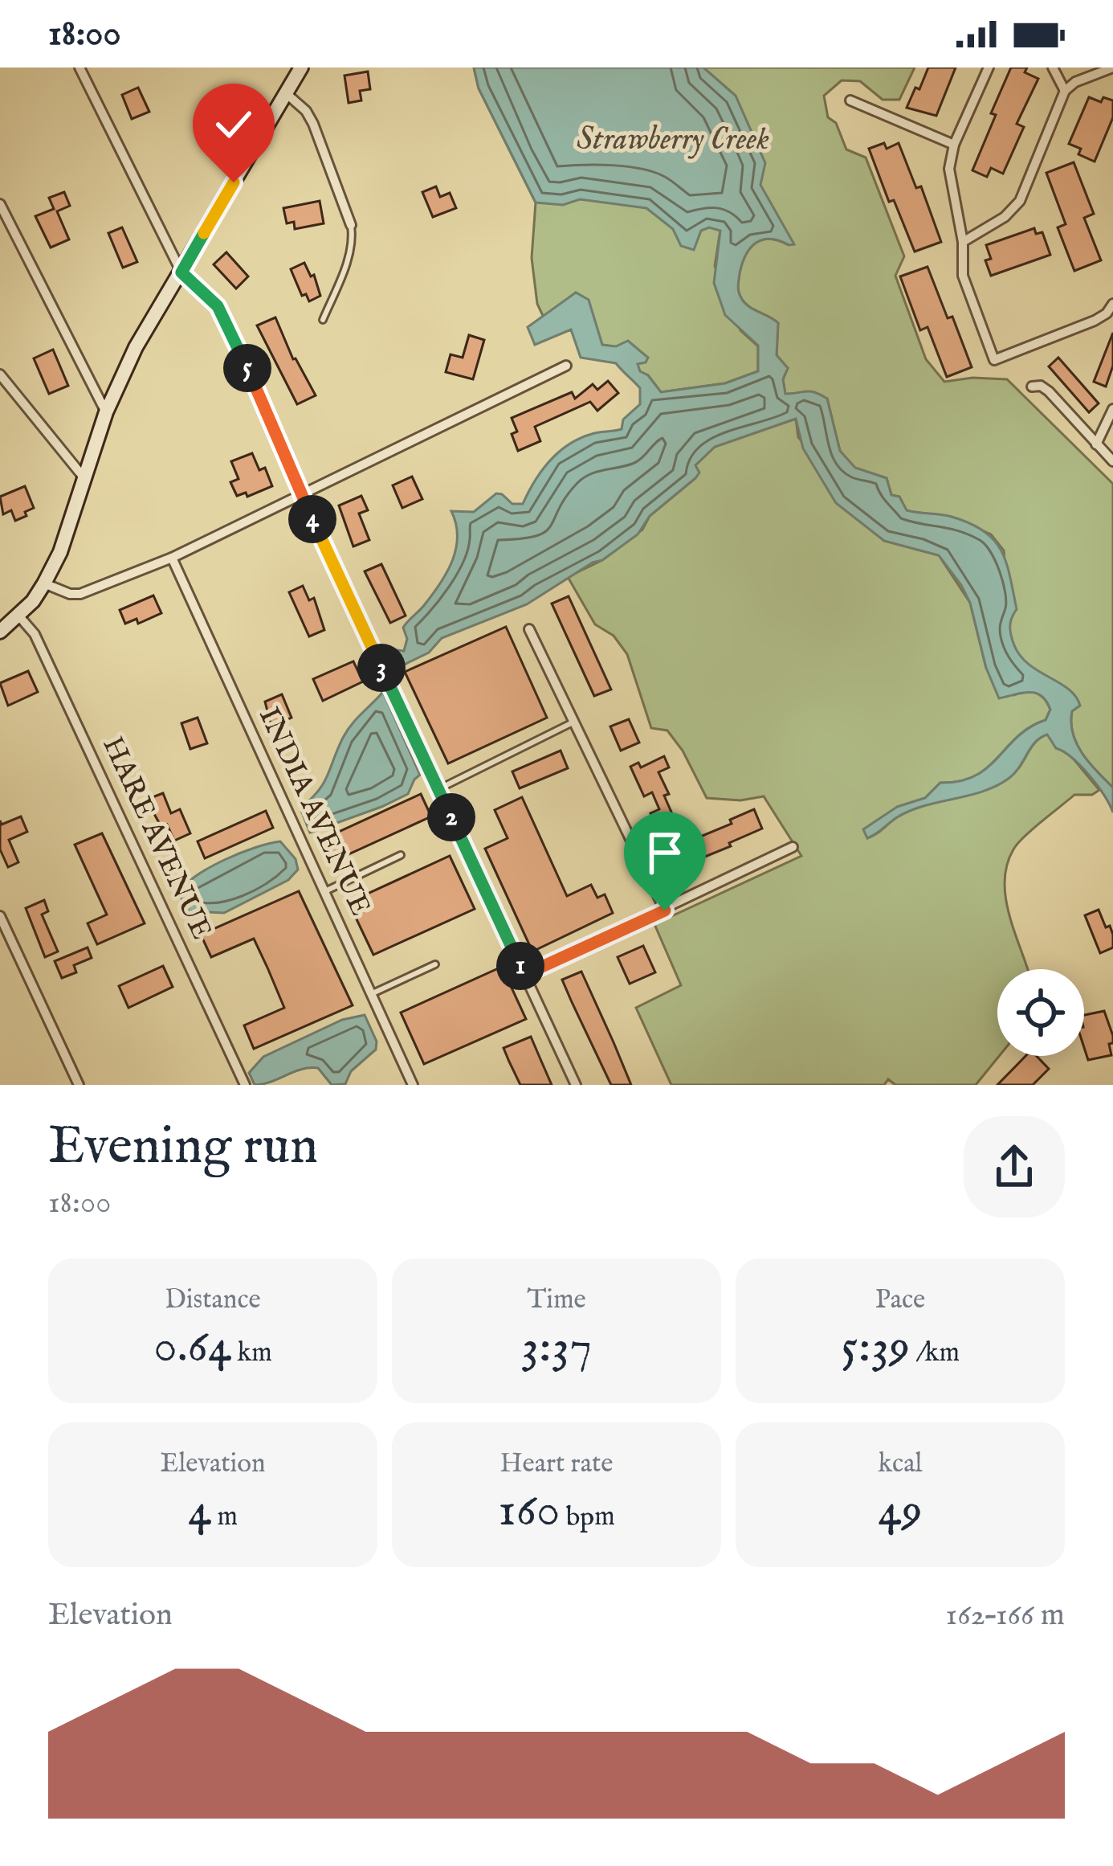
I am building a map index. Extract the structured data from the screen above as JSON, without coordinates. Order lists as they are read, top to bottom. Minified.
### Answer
{"streets":{"street":["INDIA AVENUE","HARE AVENUE"]},"water":["Strawberry Creek"],"page":{"status":"18:00","pins":["5","4","3","2","1"],"heading":["Evening run","18:00"],"stats":[["Distance","0.64 km"],["Time","3:37"],["Pace","5:39 /km"],["Elevation","4 m"],["Heart rate","160 bpm"],["kcal","49"]],"chart":["Elevation","162–166 m"]}}
